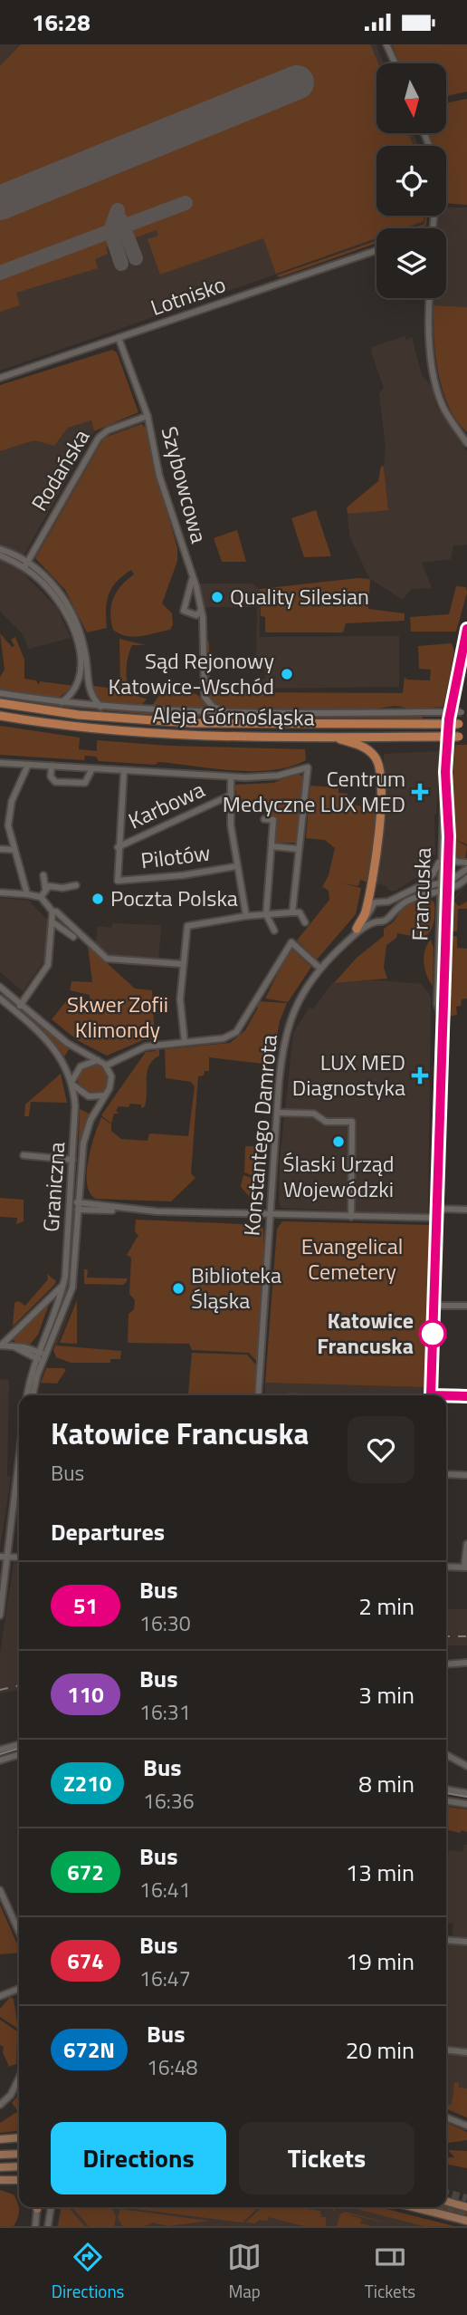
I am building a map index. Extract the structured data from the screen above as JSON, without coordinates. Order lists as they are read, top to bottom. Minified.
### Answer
{"streets":{"highway":["Aleja Górnośląska"],"street":["Lotnisko","Rodańska","Szybowcowa","Karbowa","Pilotów","Francuska","Konstantego Damrota","Graniczna"]},"crossings":[["Lotnisko","Szybowcowa"],["Rodańska","Szybowcowa"],["Karbowa","Pilotów"]],"parks":["Skwer Zofii Klimondy","Evangelical Cemetery"],"places":{"other":["Quality Silesian","Sąd Rejonowy Katowice-Wschód","Poczta Polska","Ślaski Urząd Wojewódzki","Biblioteka Śląska","Katowice Francuska"],"health":["Centrum Medyczne LUX MED","LUX MED Diagnostyka"]},"lines":["bus line 51"],"north":"bottom","page":{"status":"16:28","heading":[["Katowice Francuska","Bus"],"Departures"],"list":[{"mark":"51","name":"Bus","note":"16:30","value":"2 min"},{"mark":"110","name":"Bus","note":"16:31","value":"3 min"},{"mark":"Z210","name":"Bus","note":"16:36","value":"8 min"},{"mark":"672","name":"Bus","note":"16:41","value":"13 min"},{"mark":"674","name":"Bus","note":"16:47","value":"19 min"},{"mark":"672N","name":"Bus","note":"16:48","value":"20 min"}],"buttons":["Directions","Tickets"],"tabs":["Directions","Map","Tickets"]}}
